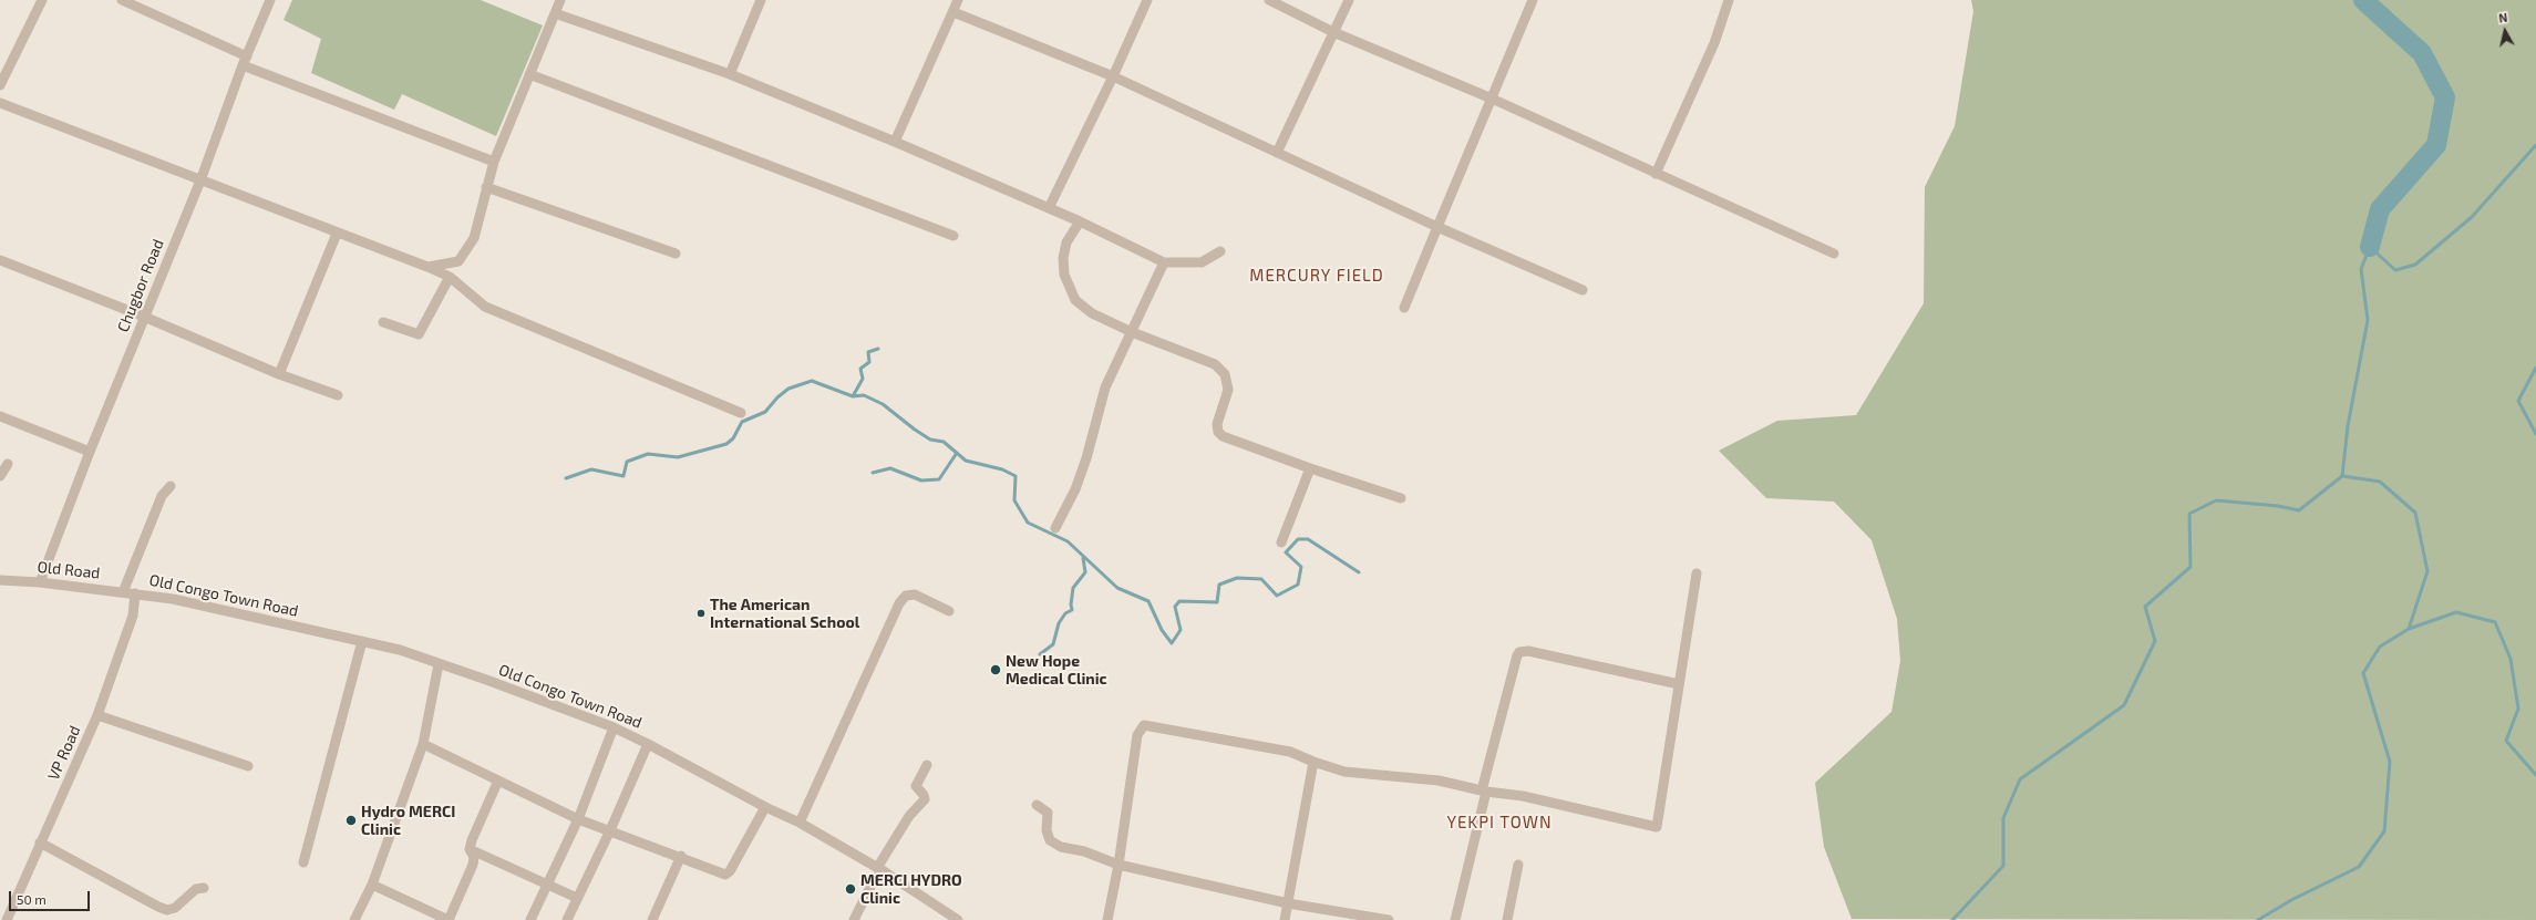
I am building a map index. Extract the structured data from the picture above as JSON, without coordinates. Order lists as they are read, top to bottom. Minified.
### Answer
{"streets":{"street":["Chugbor Road","Old Road","Old Congo Town Road","VP Road"]},"crossings":[["Chugbor Road","Old Road"],["Old Road","Old Congo Town Road"],["Old Road","VP Road"],["Old Congo Town Road","VP Road"]],"districts":["MERCURY FIELD","YEKPI TOWN"],"places":["The American International School","New Hope Medical Clinic","Hydro MERCI Clinic","MERCI HYDRO Clinic"],"scale_bar":"50 m","north":"top"}
